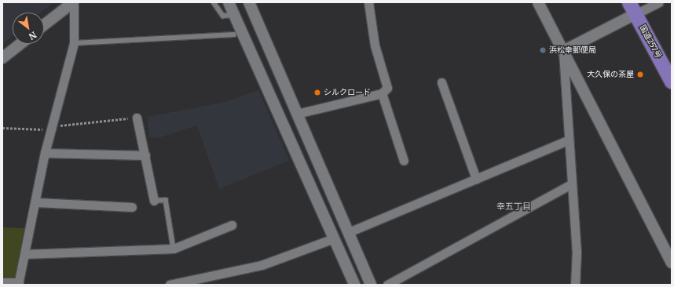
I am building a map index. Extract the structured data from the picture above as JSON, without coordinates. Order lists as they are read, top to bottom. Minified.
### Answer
{"streets":{"highway":["国道257号"]},"districts":["幸五丁目"],"places":["浜松幸郵便局","大久保の茶屋","シルクロード"],"north":"bottom right"}
